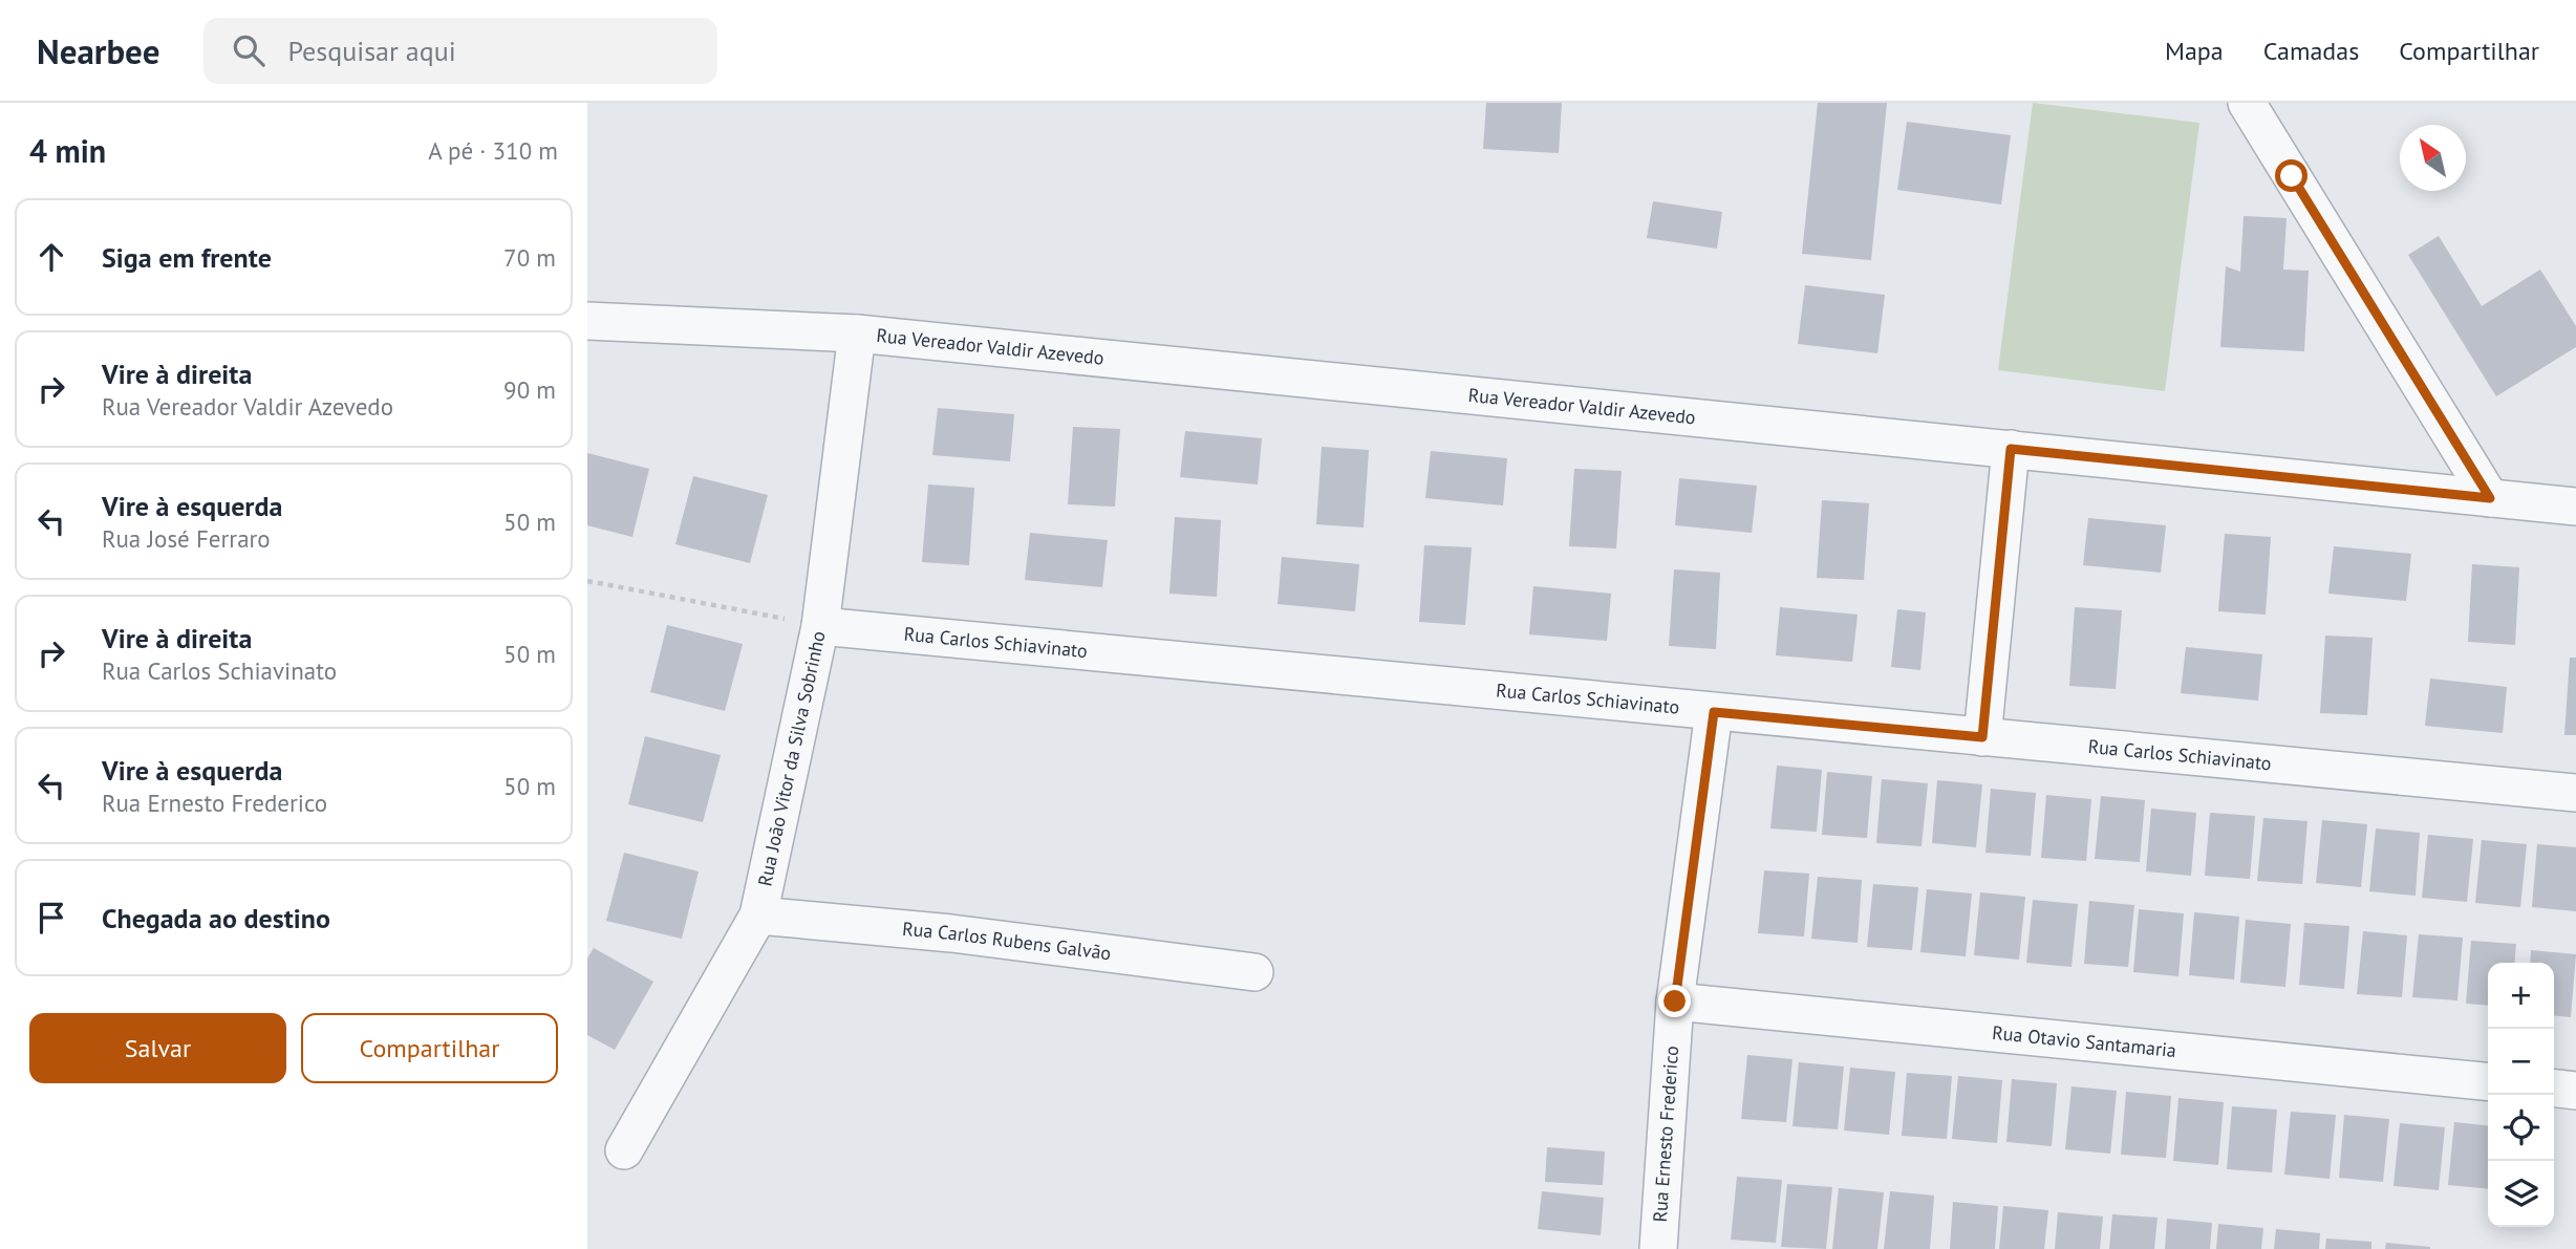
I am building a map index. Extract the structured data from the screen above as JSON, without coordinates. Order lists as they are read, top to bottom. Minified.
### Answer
{"streets":{"street":["Rua Vereador Valdir Azevedo","Rua Carlos Schiavinato","Rua João Vitor da Silva Sobrinho","Rua Carlos Rubens Galvão","Rua Otavio Santamaria","Rua Ernesto Frederico"]},"crossings":[["Rua Vereador Valdir Azevedo","Rua João Vitor da Silva Sobrinho"],["Rua Carlos Schiavinato","Rua João Vitor da Silva Sobrinho"],["Rua Carlos Schiavinato","Rua Ernesto Frederico"],["Rua João Vitor da Silva Sobrinho","Rua Carlos Rubens Galvão"],["Rua Otavio Santamaria","Rua Ernesto Frederico"]],"north":"top left","page":{"header":"Nearbee","search":"Pesquisar aqui","nav":["Mapa","Camadas","Compartilhar"],"heading":["4 min","A pé · 310 m"],"list":[["Siga em frente","70 m"],["Vire à direita","Rua Vereador Valdir Azevedo","90 m"],["Vire à esquerda","Rua José Ferraro","50 m"],["Vire à direita","Rua Carlos Schiavinato","50 m"],["Vire à esquerda","Rua Ernesto Frederico","50 m"],"Chegada ao destino"],"map_buttons":["+","−"],"buttons":["Salvar","Compartilhar"]}}
